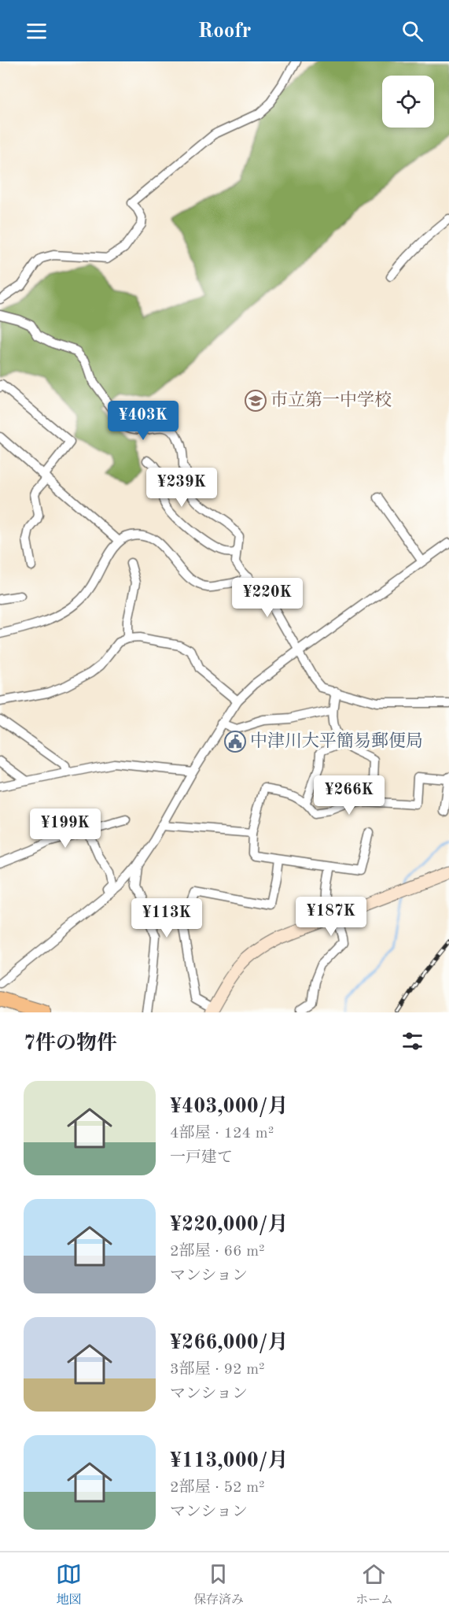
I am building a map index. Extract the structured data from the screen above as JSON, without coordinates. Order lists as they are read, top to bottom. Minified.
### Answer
{"places":{"school or university":["市立第一中学校"],"public building":["中津川大平簡易郵便局"]},"page":{"header":"Roofr","price":["¥403K","¥239K","¥220K","¥266K","¥199K","¥187K","¥113K"],"heading":"7件の物件","list":[{"name":"¥403,000/月","note":"4部屋 · 124 m² · 一戸建て"},{"name":"¥220,000/月","note":"2部屋 · 66 m² · マンション"},{"name":"¥266,000/月","note":"3部屋 · 92 m² · マンション"},{"name":"¥113,000/月","note":"2部屋 · 52 m² · マンション"}],"tabs":["地図","保存済み","ホーム"]}}
